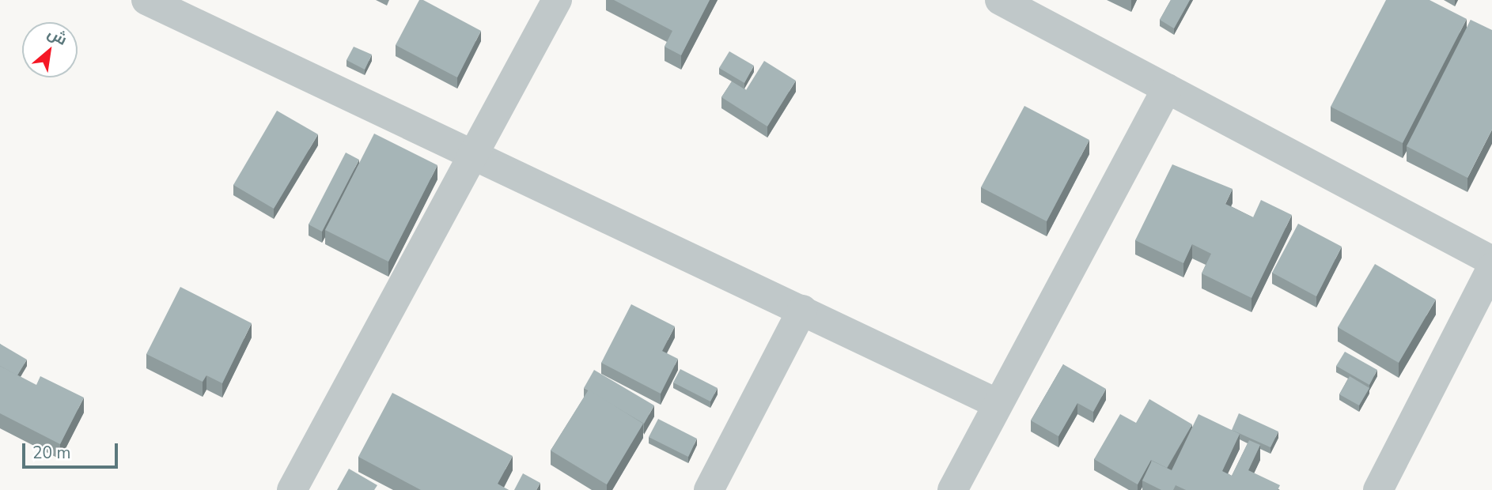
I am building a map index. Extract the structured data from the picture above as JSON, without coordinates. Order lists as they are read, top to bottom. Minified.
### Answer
{"scale_bar":"20 m","north":"top right"}
